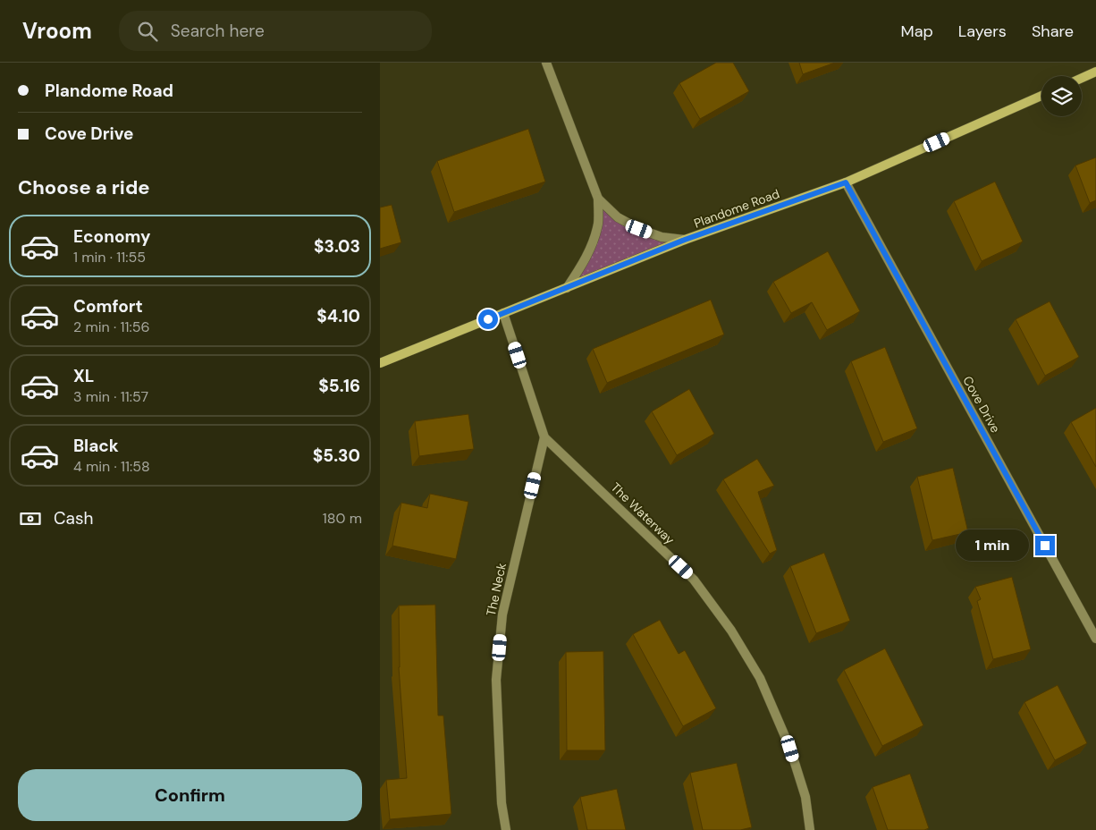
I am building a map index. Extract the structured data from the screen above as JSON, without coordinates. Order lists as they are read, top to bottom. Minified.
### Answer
{"streets":{"main road":["Plandome Road"],"street":["Cove Drive","The Waterway","The Neck"]},"crossings":[["Plandome Road","Cove Drive"],["Plandome Road","The Waterway"],["The Waterway","The Neck"]],"page":{"header":"Vroom","search":"Search here","nav":["Map","Layers","Share"],"banner":["Plandome Road","Cove Drive"],"heading":"Choose a ride","list":[{"name":"Economy","note":"1 min · 11:55","value":"$3.03"},{"name":"Comfort","note":"2 min · 11:56","value":"$4.10"},{"name":"XL","note":"3 min · 11:57","value":"$5.16"},{"name":"Black","note":"4 min · 11:58","value":"$5.30"}],"pay":["Cash","180 m"],"bubble":"1 min","buttons":"Confirm"}}
